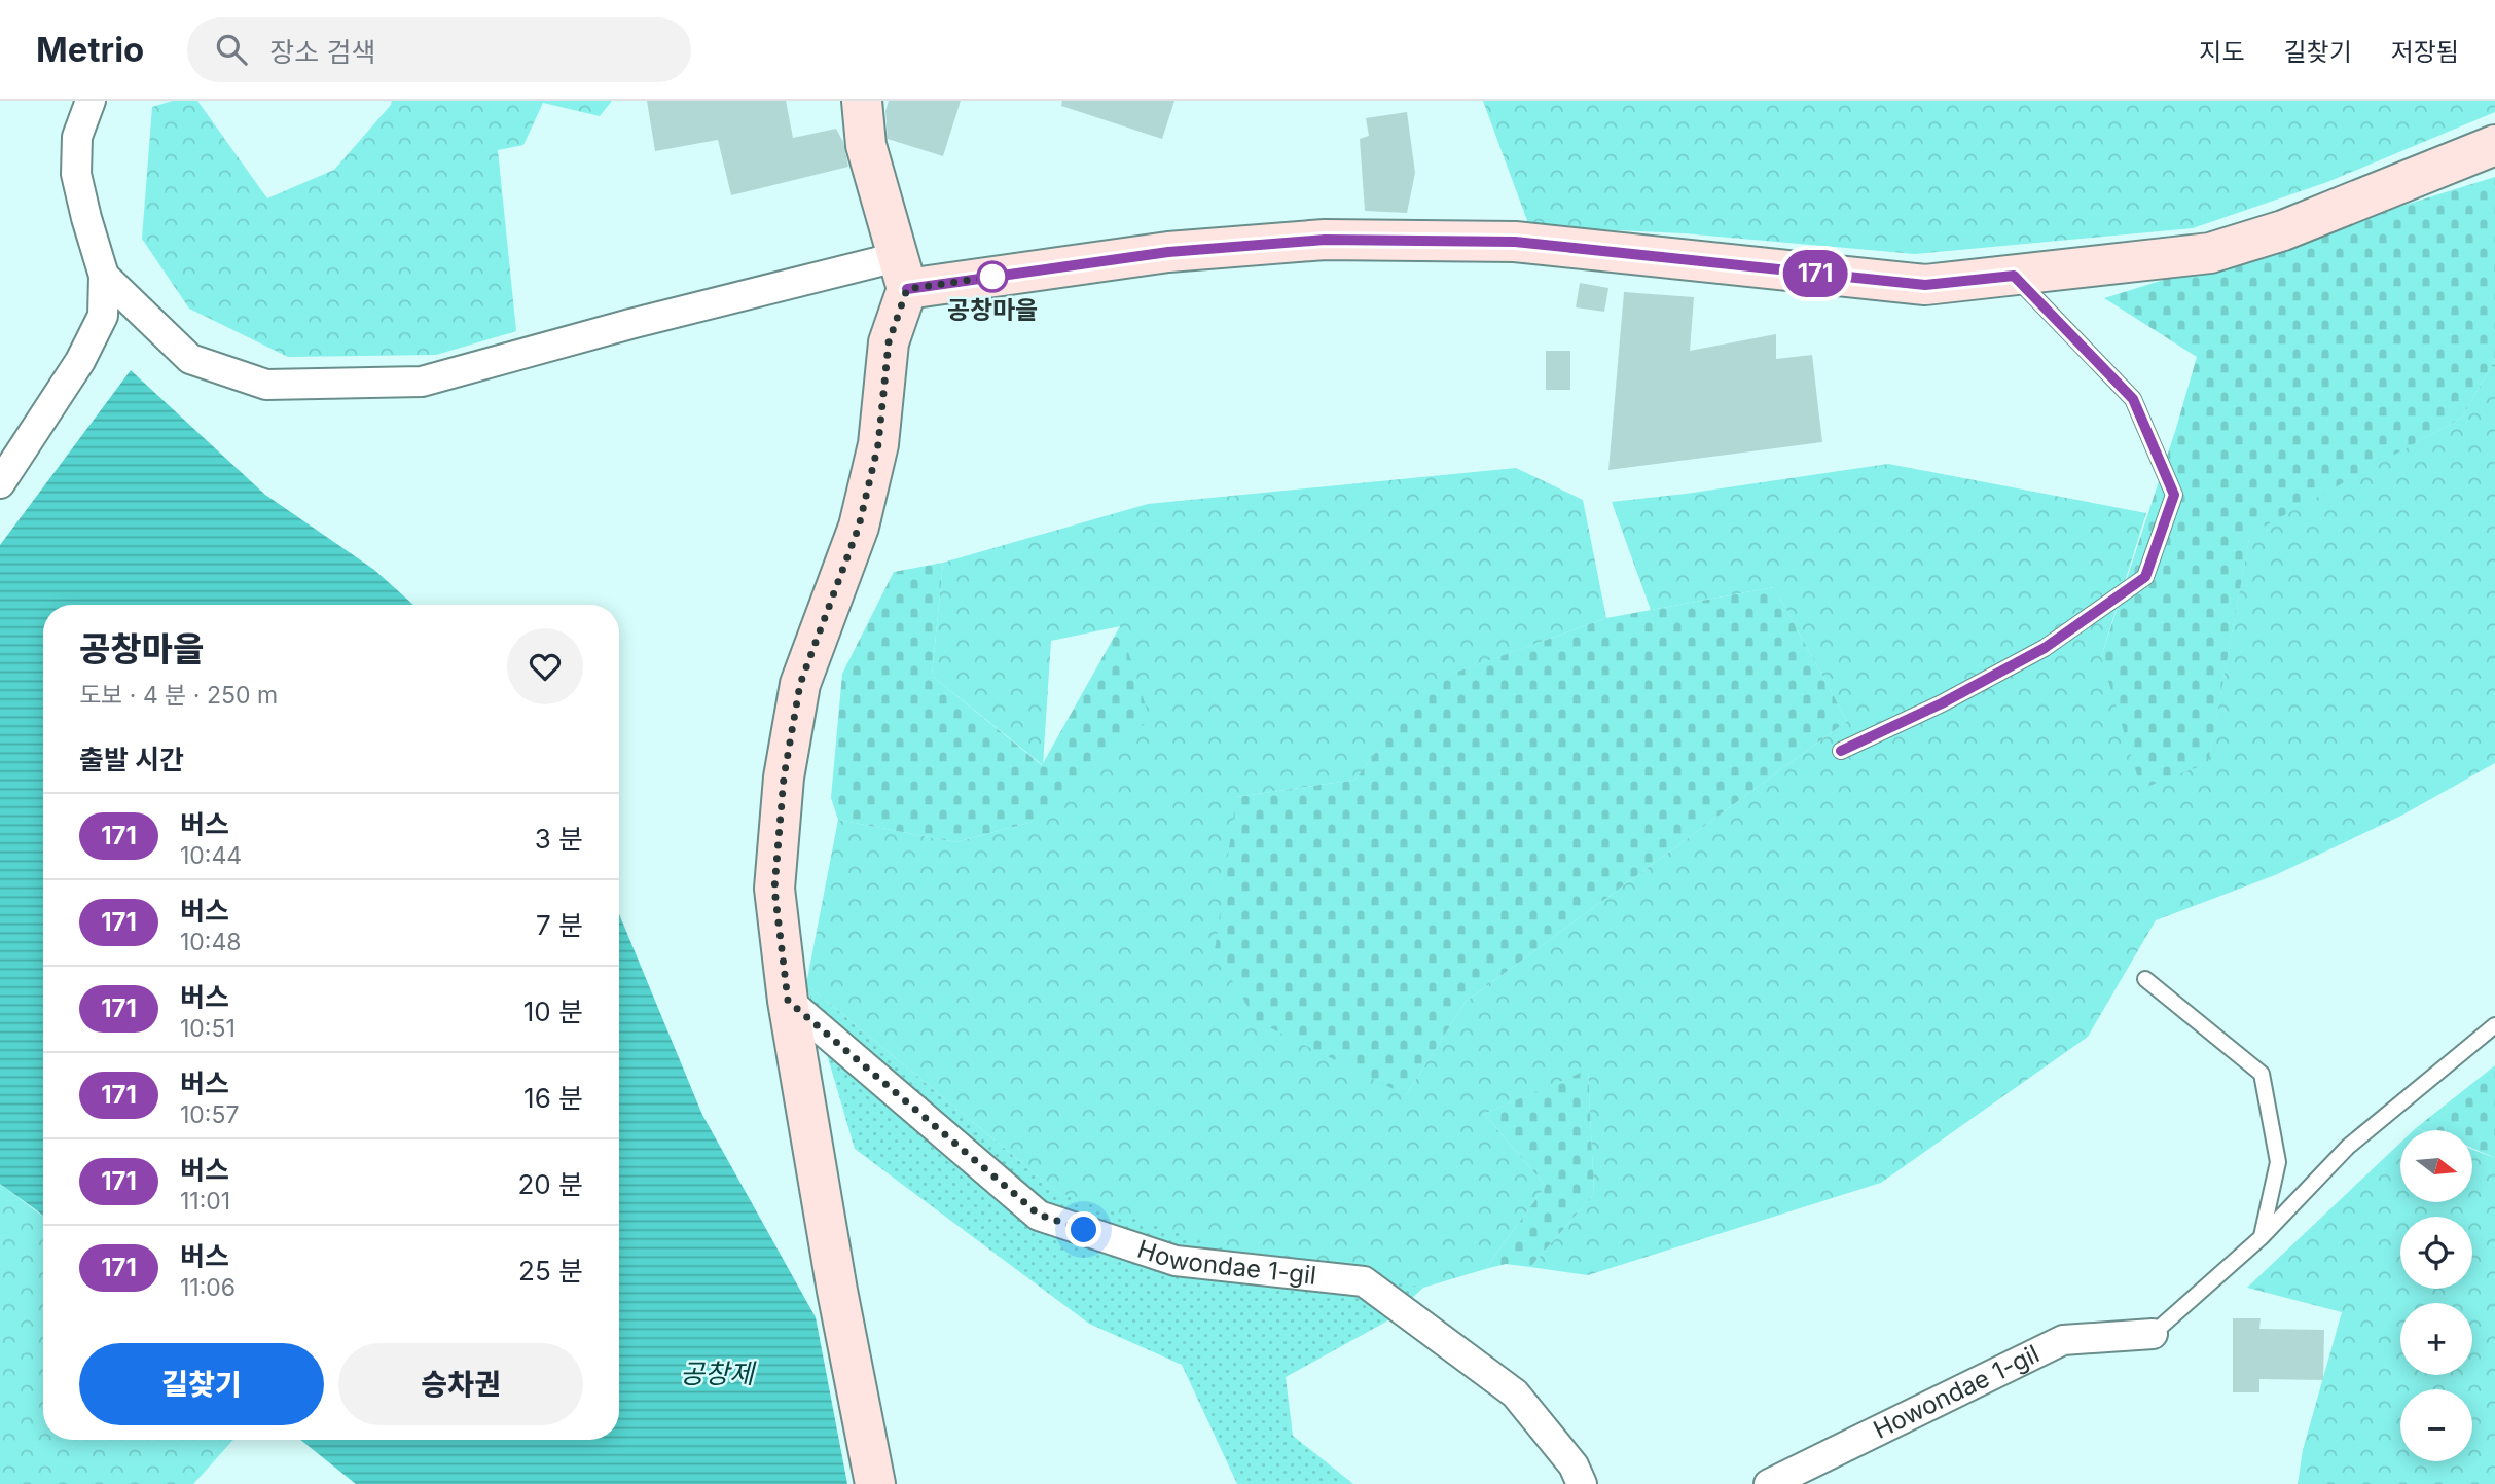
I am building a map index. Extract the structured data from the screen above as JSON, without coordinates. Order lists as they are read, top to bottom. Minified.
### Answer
{"streets":{"street":["Howondae 1-gil"]},"water":["공창제"],"places":["공창마을"],"lines":["bus line 171"],"north":"right","page":{"header":"Metrio","search":"장소 검색","nav":["지도","길찾기","저장됨"],"on_map":"171","heading":[["공창마을","도보 · 4 분 · 250 m"],"출발 시간"],"list":[{"mark":"171","name":"버스","note":"10:44","value":"3 분"},{"mark":"171","name":"버스","note":"10:48","value":"7 분"},{"mark":"171","name":"버스","note":"10:51","value":"10 분"},{"mark":"171","name":"버스","note":"10:57","value":"16 분"},{"mark":"171","name":"버스","note":"11:01","value":"20 분"},{"mark":"171","name":"버스","note":"11:06","value":"25 분"}],"map_buttons":["+","−"],"buttons":["길찾기","승차권"]}}
